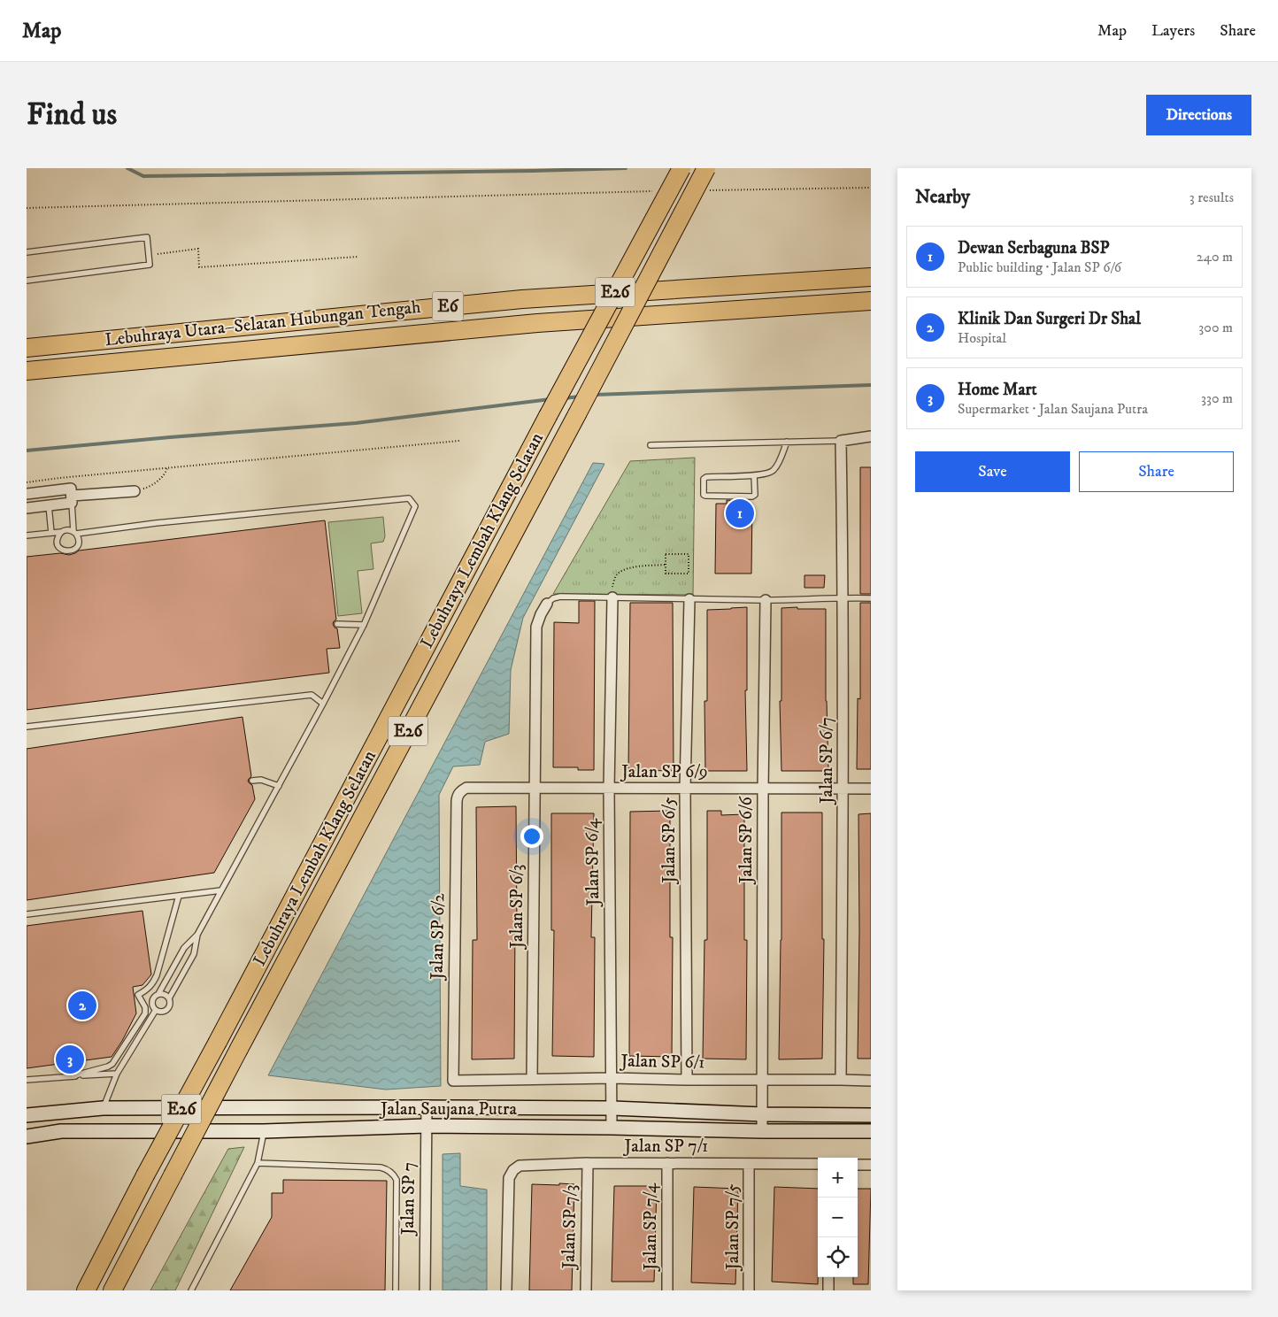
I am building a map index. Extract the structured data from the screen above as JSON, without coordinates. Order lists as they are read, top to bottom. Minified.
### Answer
{"streets":{"highway":["E26","E6","Lebuhraya Utara–Selatan Hubungan Tengah","Lebuhraya Lembah Klang Selatan"],"main road":["Jalan Saujana Putra"],"street":["Jalan SP 6/7","Jalan SP 6/9","Jalan SP 6/5","Jalan SP 6/6","Jalan SP 6/4","Jalan SP 6/3","Jalan SP 6/2","Jalan SP 6/1","Jalan SP 7/1","Jalan SP 7","Jalan SP 7/3","Jalan SP 7/4","Jalan SP 7/5"]},"crossings":[["Jalan SP 6/7","Jalan SP 6/9"],["Jalan SP 6/7","Jalan SP 6/1"],["Jalan SP 6/9","Jalan SP 6/5"],["Jalan SP 6/9","Jalan SP 6/6"],["Jalan SP 6/9","Jalan SP 6/4"],["Jalan SP 6/9","Jalan SP 6/3"],["Jalan SP 6/9","Jalan SP 6/2"],["Jalan SP 6/5","Jalan SP 6/1"],["Jalan SP 6/6","Jalan SP 6/1"],["Jalan SP 6/6","Jalan Saujana Putra"],["Jalan SP 6/4","Jalan SP 6/1"],["Jalan SP 6/4","Jalan Saujana Putra"],["Jalan SP 6/3","Jalan SP 6/1"],["Jalan SP 6/2","Jalan SP 6/1"],["Jalan Saujana Putra","Jalan SP 7"],["Jalan SP 7/1","Jalan SP 7/3"],["Jalan SP 7/1","Jalan SP 7/4"],["Jalan SP 7/1","Jalan SP 7/5"]],"page":{"header":"Map","nav":["Map","Layers","Share"],"buttons":["Directions",["Save","Share"]],"title":"Find us","heading":["Nearby","3 results"],"list":[{"mark":"1","name":"Dewan Serbaguna BSP","note":"Public building · Jalan SP 6/6","value":"240 m"},{"mark":"2","name":"Klinik Dan Surgeri Dr Shal","note":"Hospital","value":"300 m"},{"mark":"3","name":"Home Mart","note":"Supermarket · Jalan Saujana Putra","value":"330 m"}],"pins":["1","2","3"],"map_buttons":["+","−"]}}
